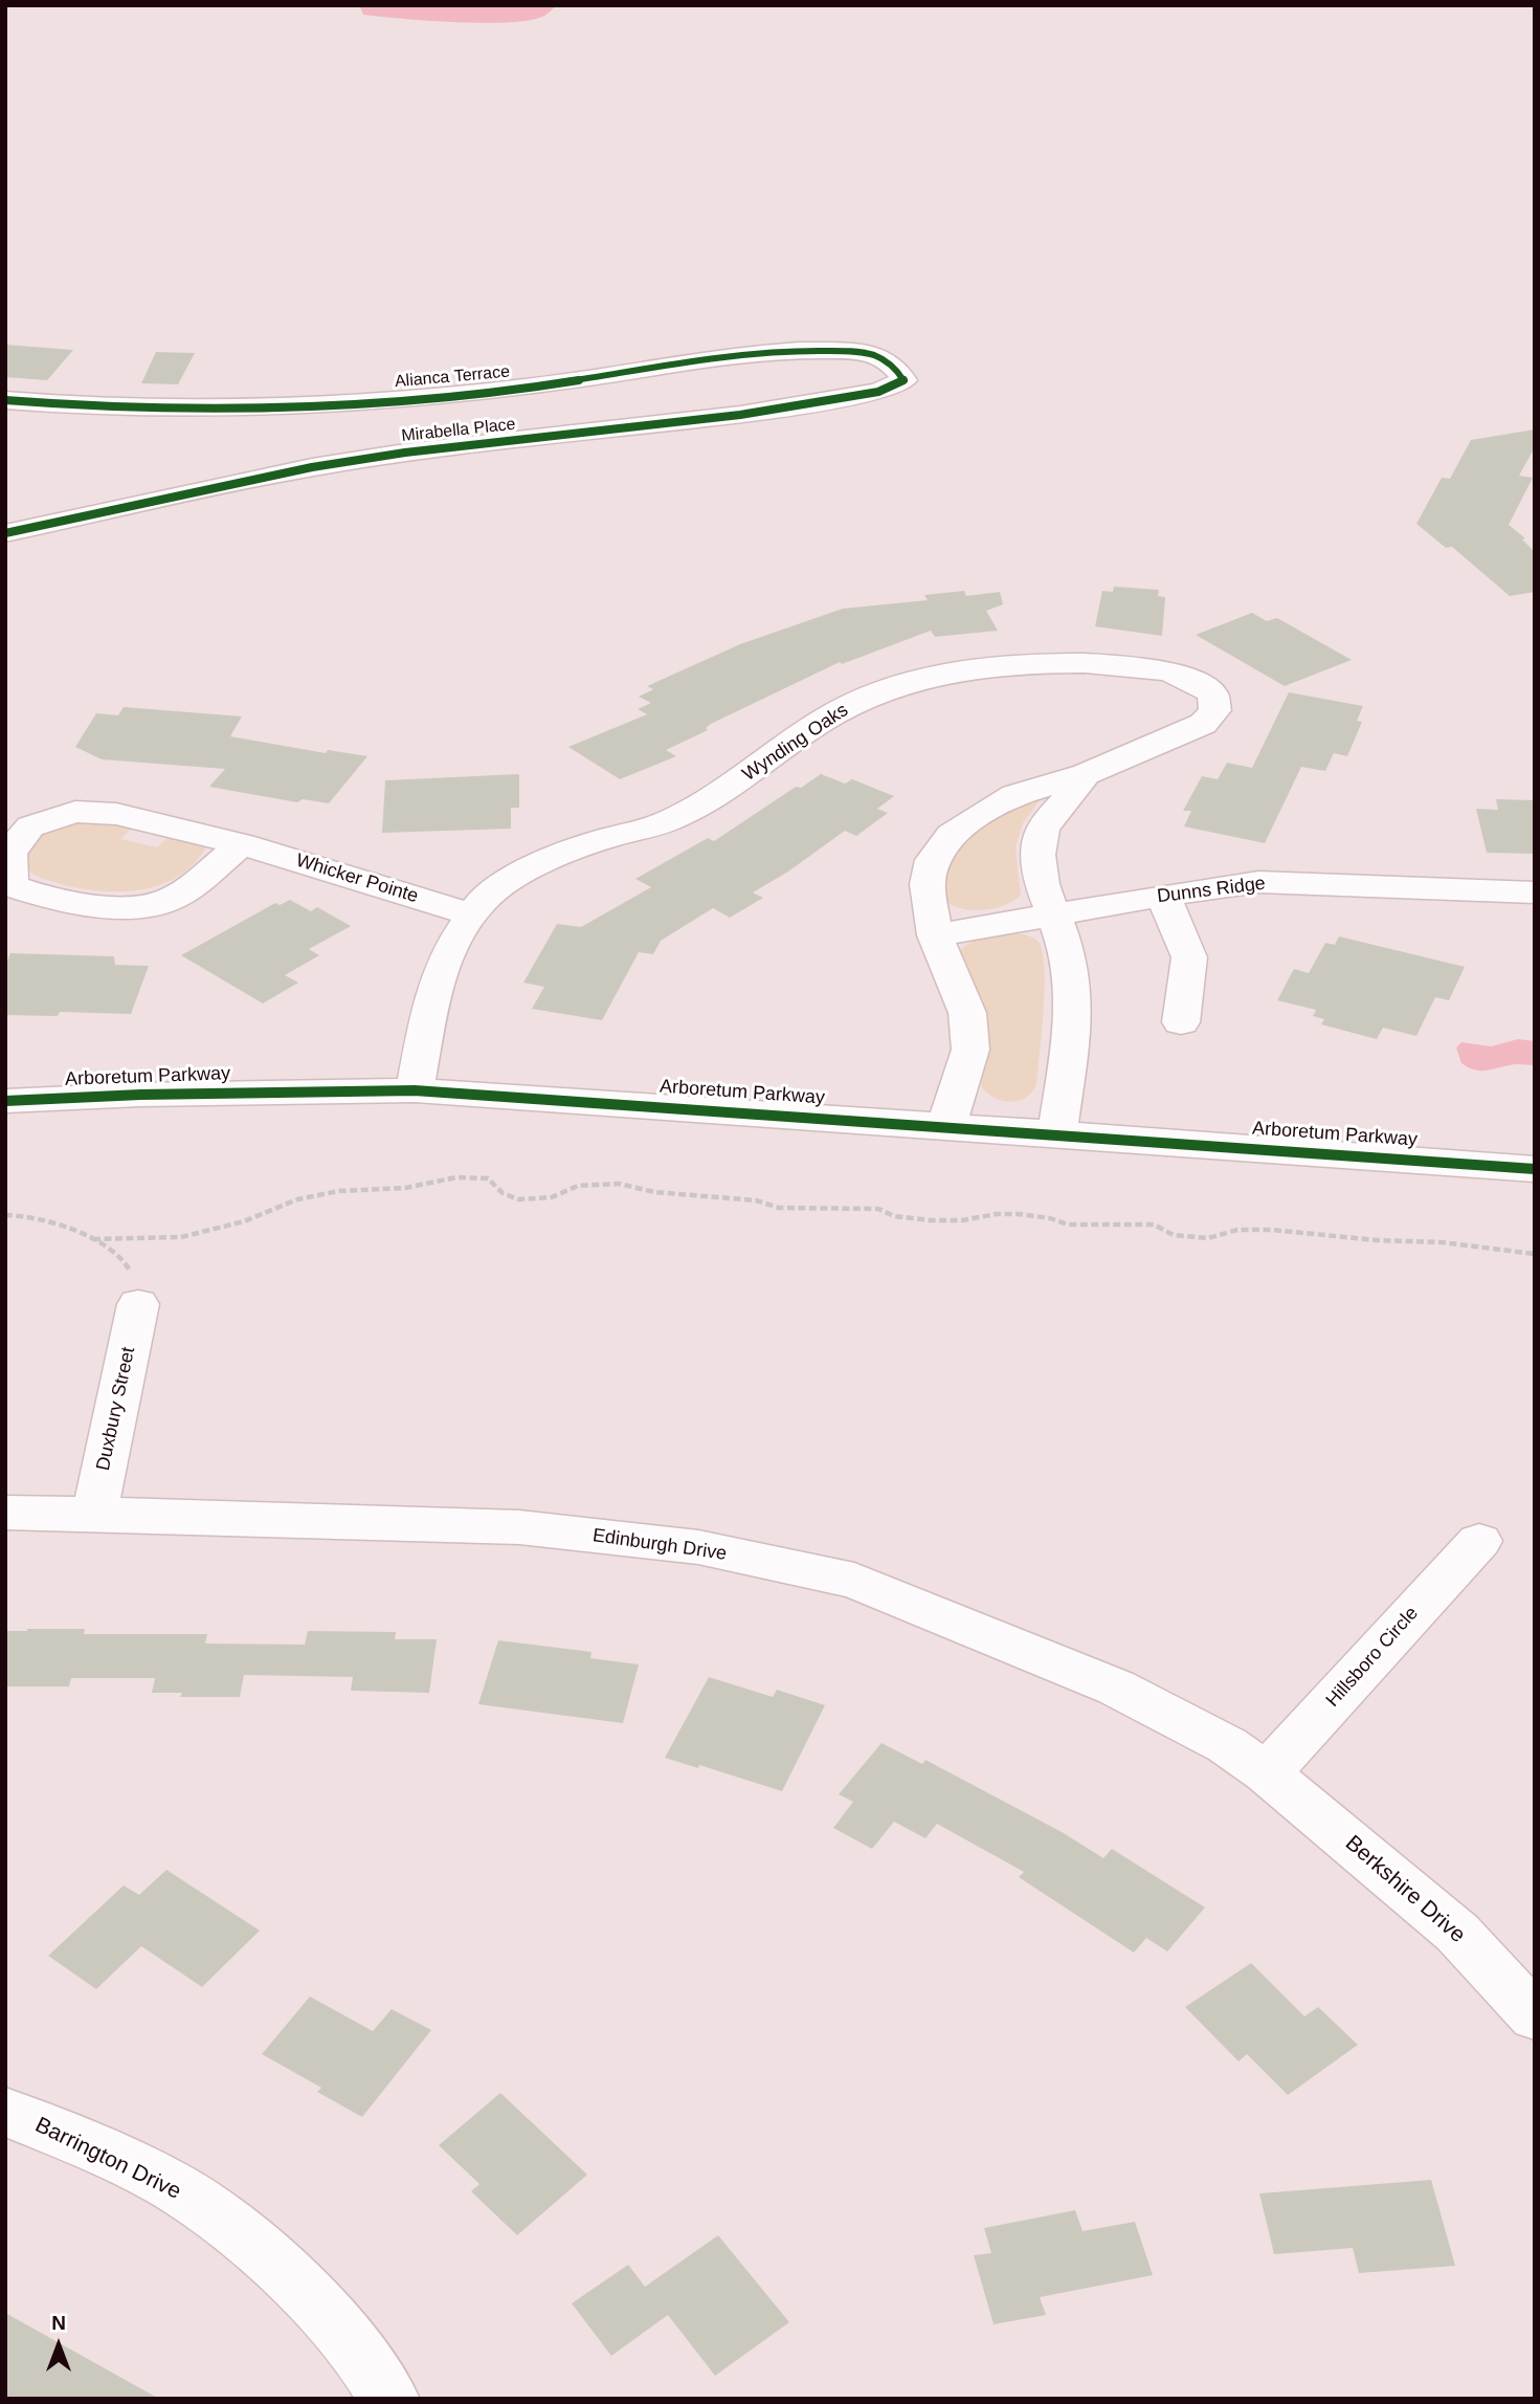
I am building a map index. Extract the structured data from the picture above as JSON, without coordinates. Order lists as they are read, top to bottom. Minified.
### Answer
{"streets":{"street":["Alianca Terrace","Mirabella Place","Wynding Oaks","Whicker Pointe","Dunns Ridge","Arboretum Parkway","Duxbury Street","Edinburgh Drive","Hillsboro Circle","Berkshire Drive","Barrington Drive"]},"crossings":[["Alianca Terrace","Mirabella Place"],["Wynding Oaks","Whicker Pointe"],["Wynding Oaks","Dunns Ridge"],["Wynding Oaks","Arboretum Parkway"],["Duxbury Street","Edinburgh Drive"],["Edinburgh Drive","Hillsboro Circle"],["Edinburgh Drive","Berkshire Drive"],["Hillsboro Circle","Berkshire Drive"]],"north":"top"}
